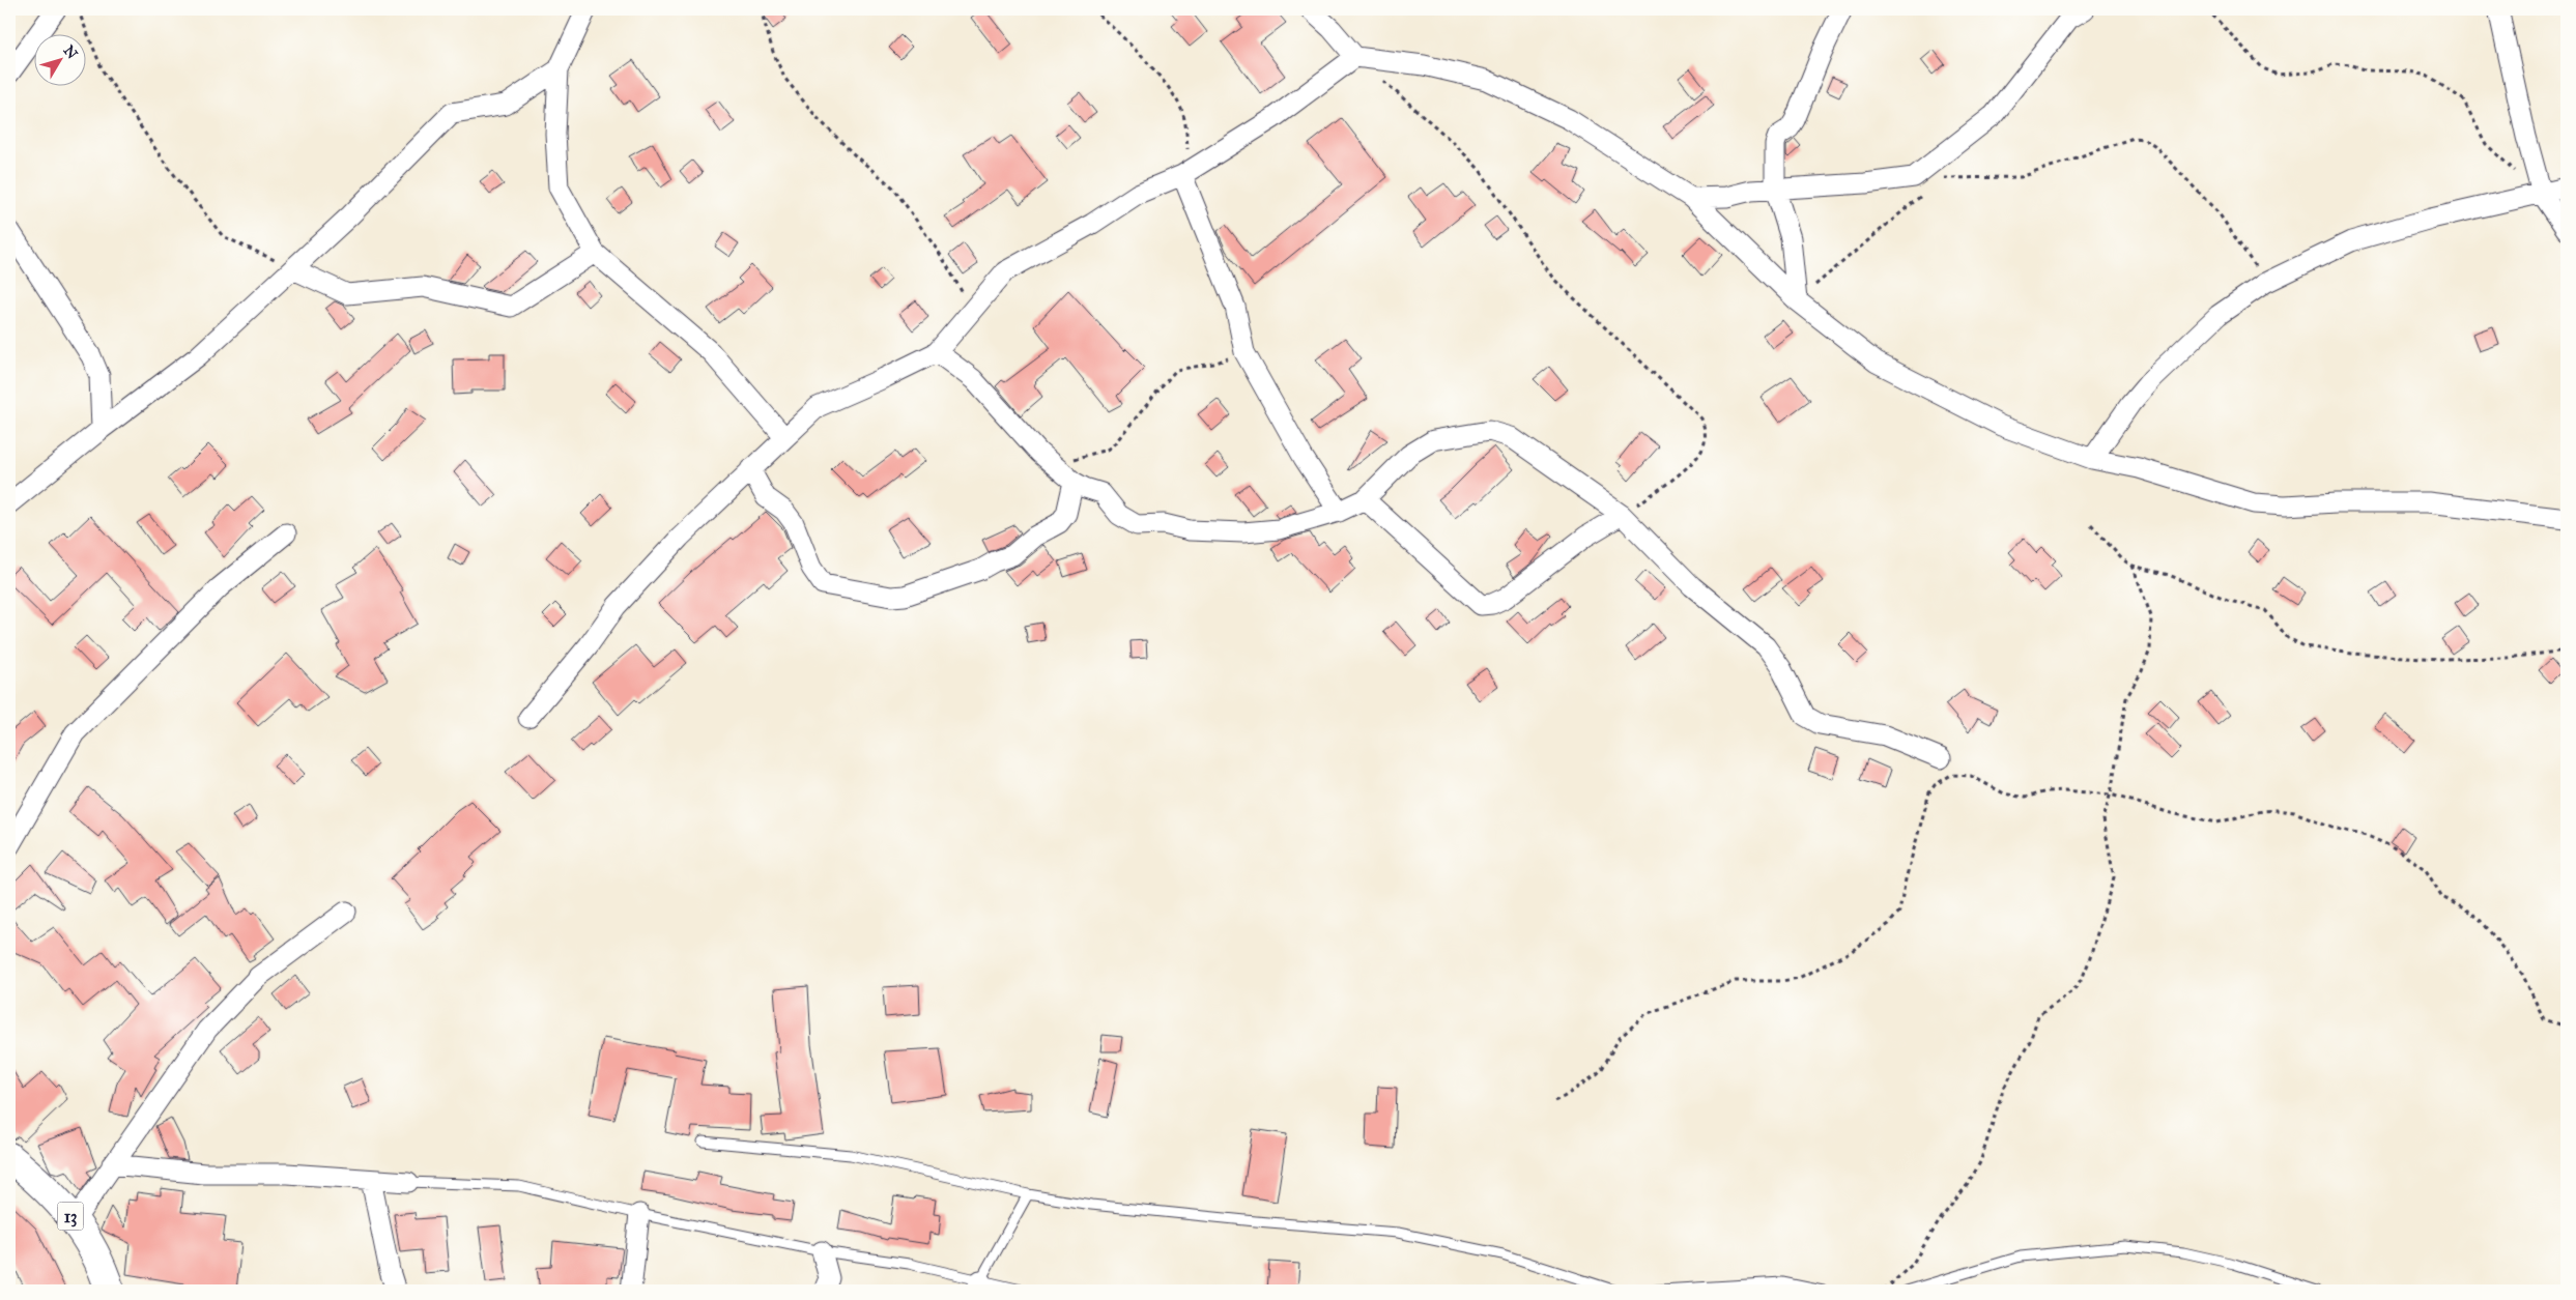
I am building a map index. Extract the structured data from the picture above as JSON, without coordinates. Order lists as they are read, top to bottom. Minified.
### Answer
{"streets":{"main road":["13"]},"north":"top right"}
